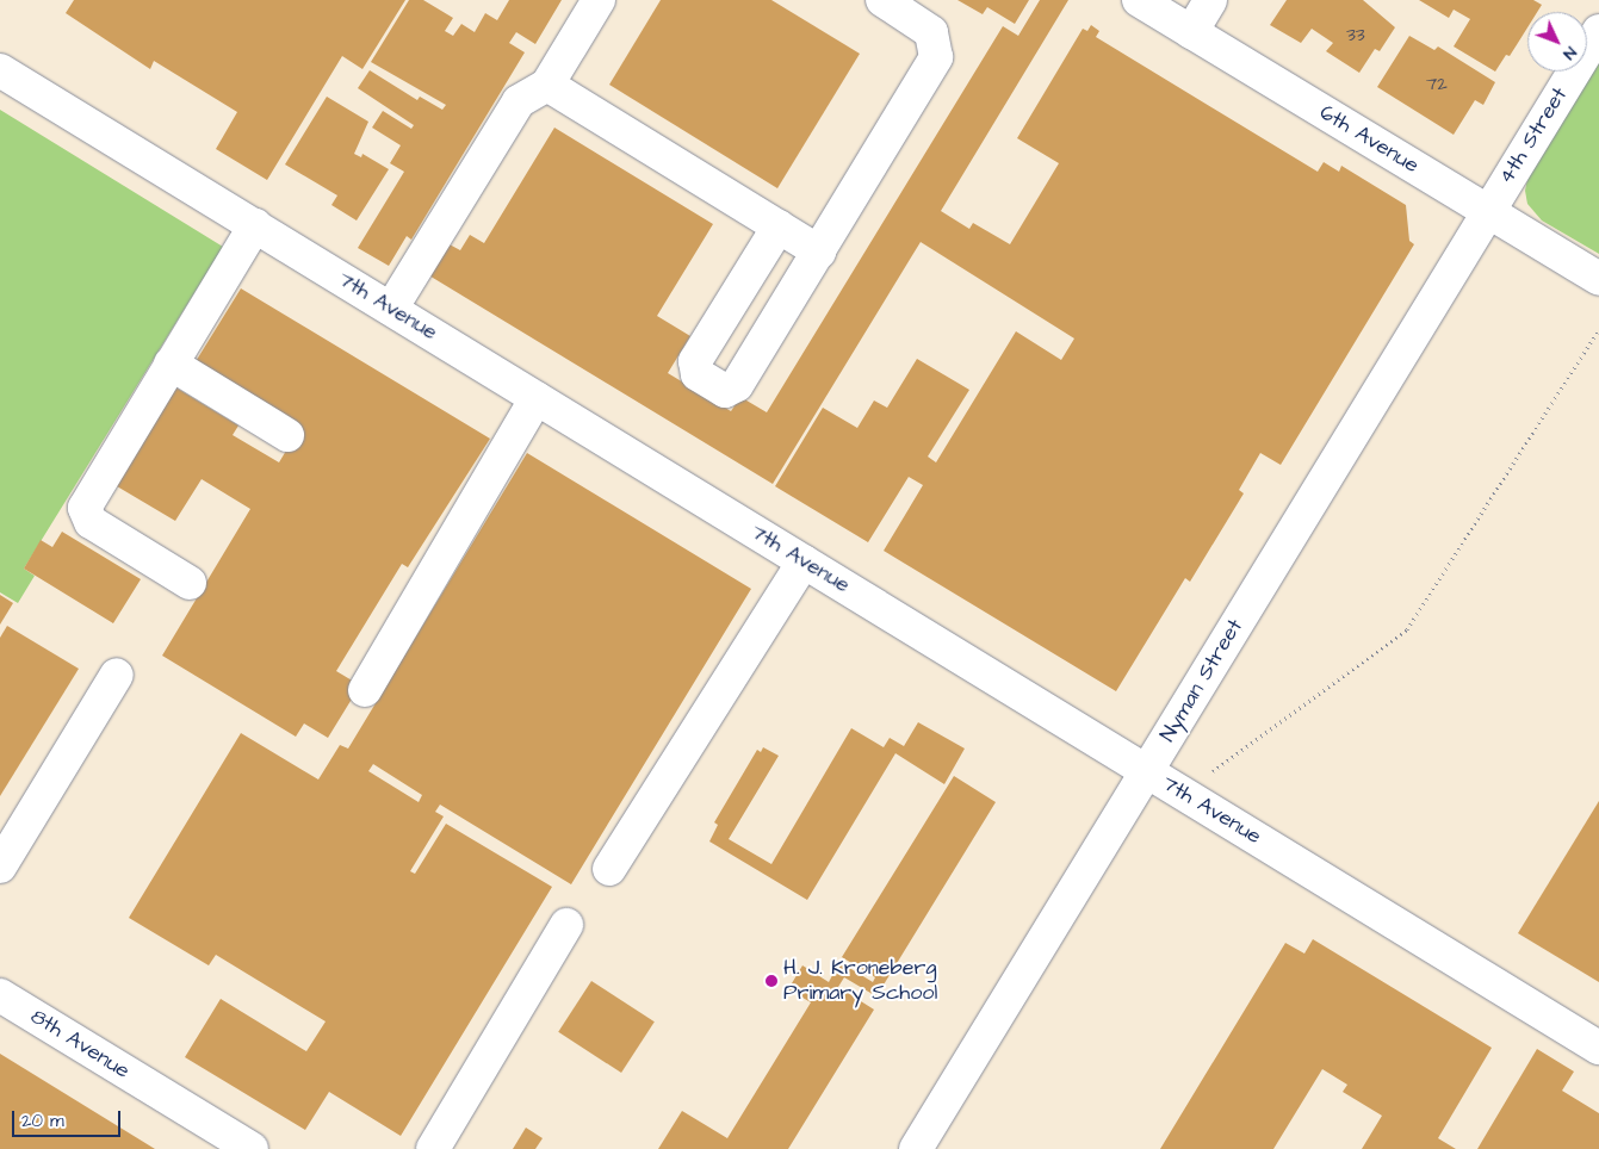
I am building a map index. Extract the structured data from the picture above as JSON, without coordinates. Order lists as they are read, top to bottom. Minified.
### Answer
{"streets":{"street":["4th Street","6th Avenue","7th Avenue","Nyman Street","8th Avenue"]},"crossings":[["4th Street","6th Avenue"],["4th Street","Nyman Street"],["6th Avenue","Nyman Street"],["7th Avenue","Nyman Street"]],"places":["H. J. Kroneberg Primary School"],"house_numbers":["33","72"],"scale_bar":"20 m","north":"bottom right"}
